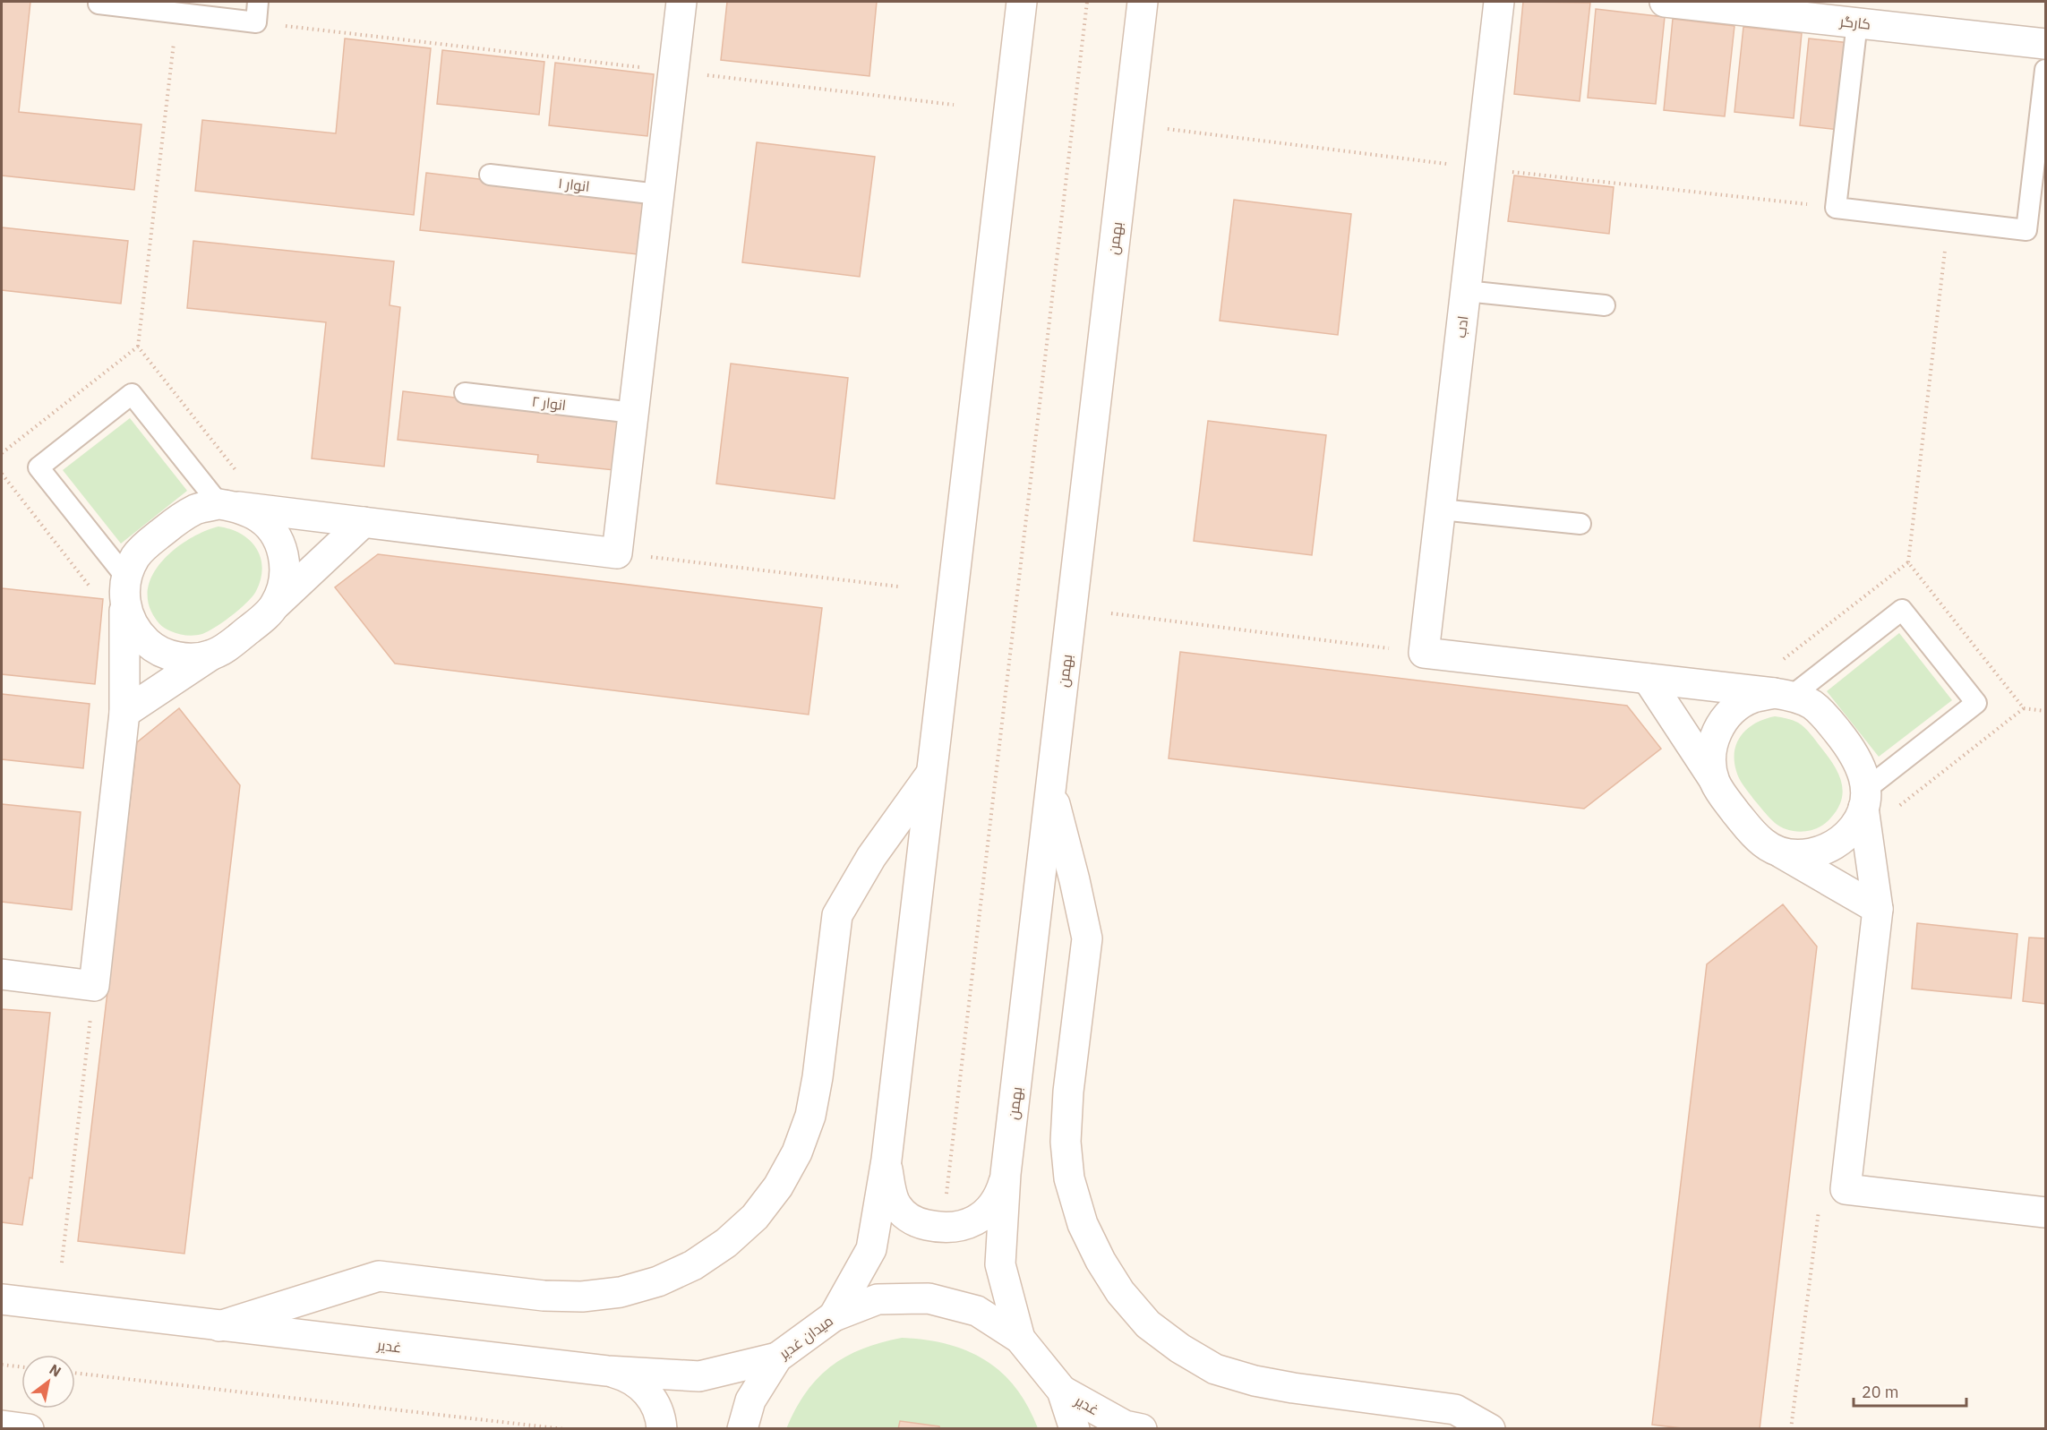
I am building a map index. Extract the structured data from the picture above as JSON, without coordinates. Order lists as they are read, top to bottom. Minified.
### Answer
{"streets":{"main road":["کارگر","بهمن","ادب","میدان غدیر","غدیر"],"lane":["انوار ۱","انوار ۲"]},"crossings":[["بهمن","میدان غدیر"],["میدان غدیر","غدیر"]],"scale_bar":"20 m","north":"top right"}
